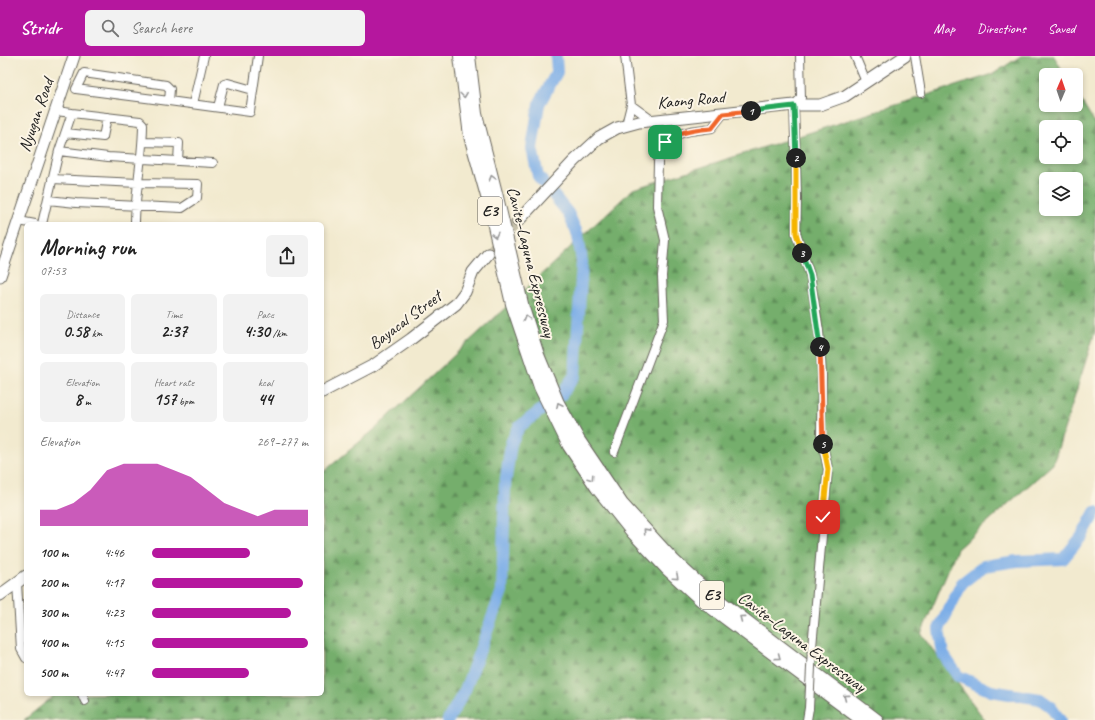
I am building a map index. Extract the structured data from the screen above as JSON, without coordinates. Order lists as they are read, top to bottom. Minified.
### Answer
{"streets":{"highway":["E3","Cavite–Laguna Expressway"],"main road":["Kaong Road","Nyugan Road","Bayacal Street"]},"north":"top","page":{"header":"Stridr","search":"Search here","nav":["Map","Directions","Saved"],"pins":["1","2","3","4","5"],"heading":["Morning run","07:53"],"stats":[["Distance","0.58 km"],["Time","2:37"],["Pace","4:30 /km"],["Elevation","8 m"],["Heart rate","157 bpm"],["kcal","44"]],"chart":["Elevation","269–277 m"],"list":[{"name":"100 m","note":"4:46"},{"name":"200 m","note":"4:17"},{"name":"300 m","note":"4:23"},{"name":"400 m","note":"4:15"},{"name":"500 m","note":"4:47"}]}}
